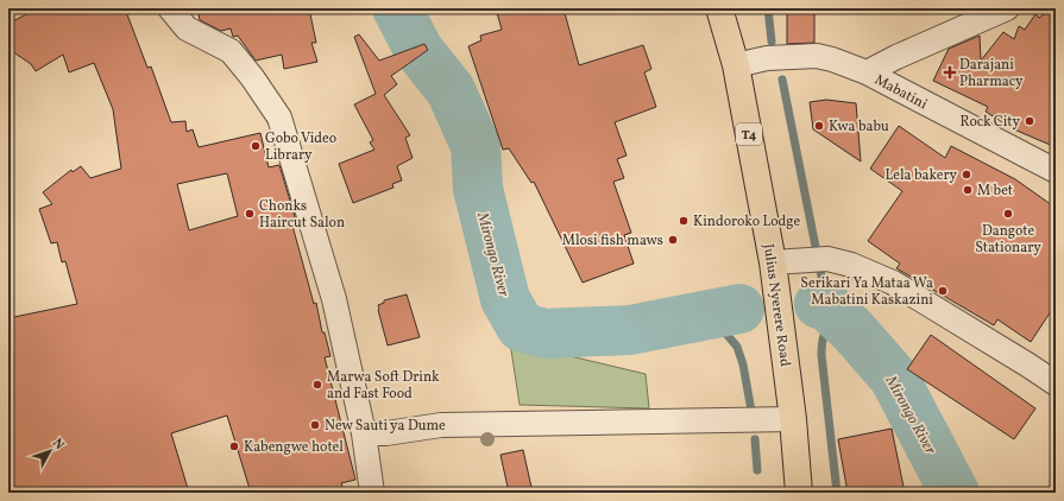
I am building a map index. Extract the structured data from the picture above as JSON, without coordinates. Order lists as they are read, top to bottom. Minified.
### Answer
{"streets":{"highway":["T4","Julius Nyerere Road"],"street":["Mabatini"]},"crossings":[["Mabatini","Julius Nyerere Road"]],"water":["Mirongo River"],"places":{"health":["Darajani Pharmacy"],"other":["Rock City","Kwa babu","Gobo Video Library","Lela bakery","M bet","Chonks Haircut Salon","Dangote Stationary","Kindoroko Lodge","Mlosi fish maws","Serikari Ya Mataa Wa Mabatini Kaskazini","Marwa Soft Drink and Fast Food","New Sauti ya Dume","Kabengwe hotel"]},"north":"top right"}
